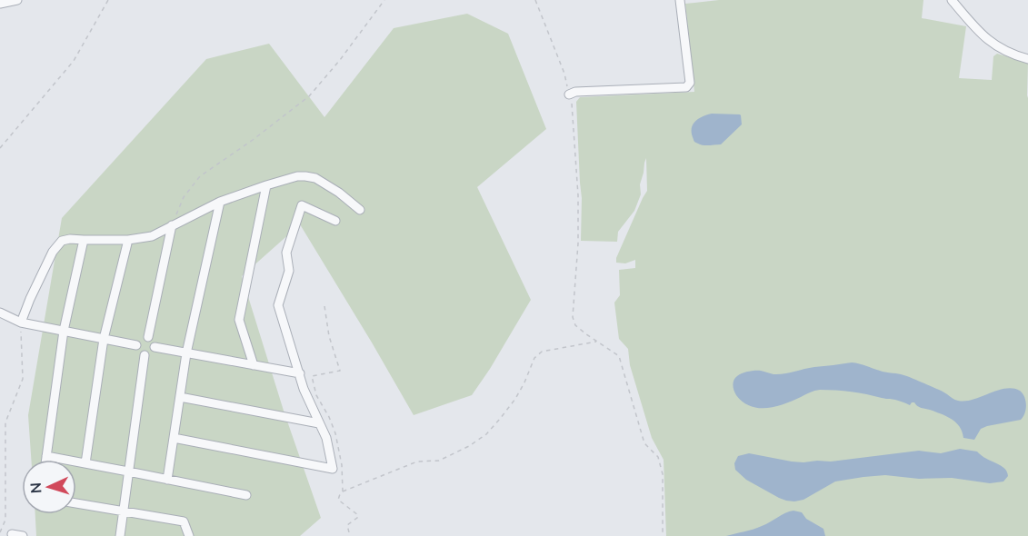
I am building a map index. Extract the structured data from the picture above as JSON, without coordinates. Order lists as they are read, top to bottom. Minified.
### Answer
{"north":"left"}
